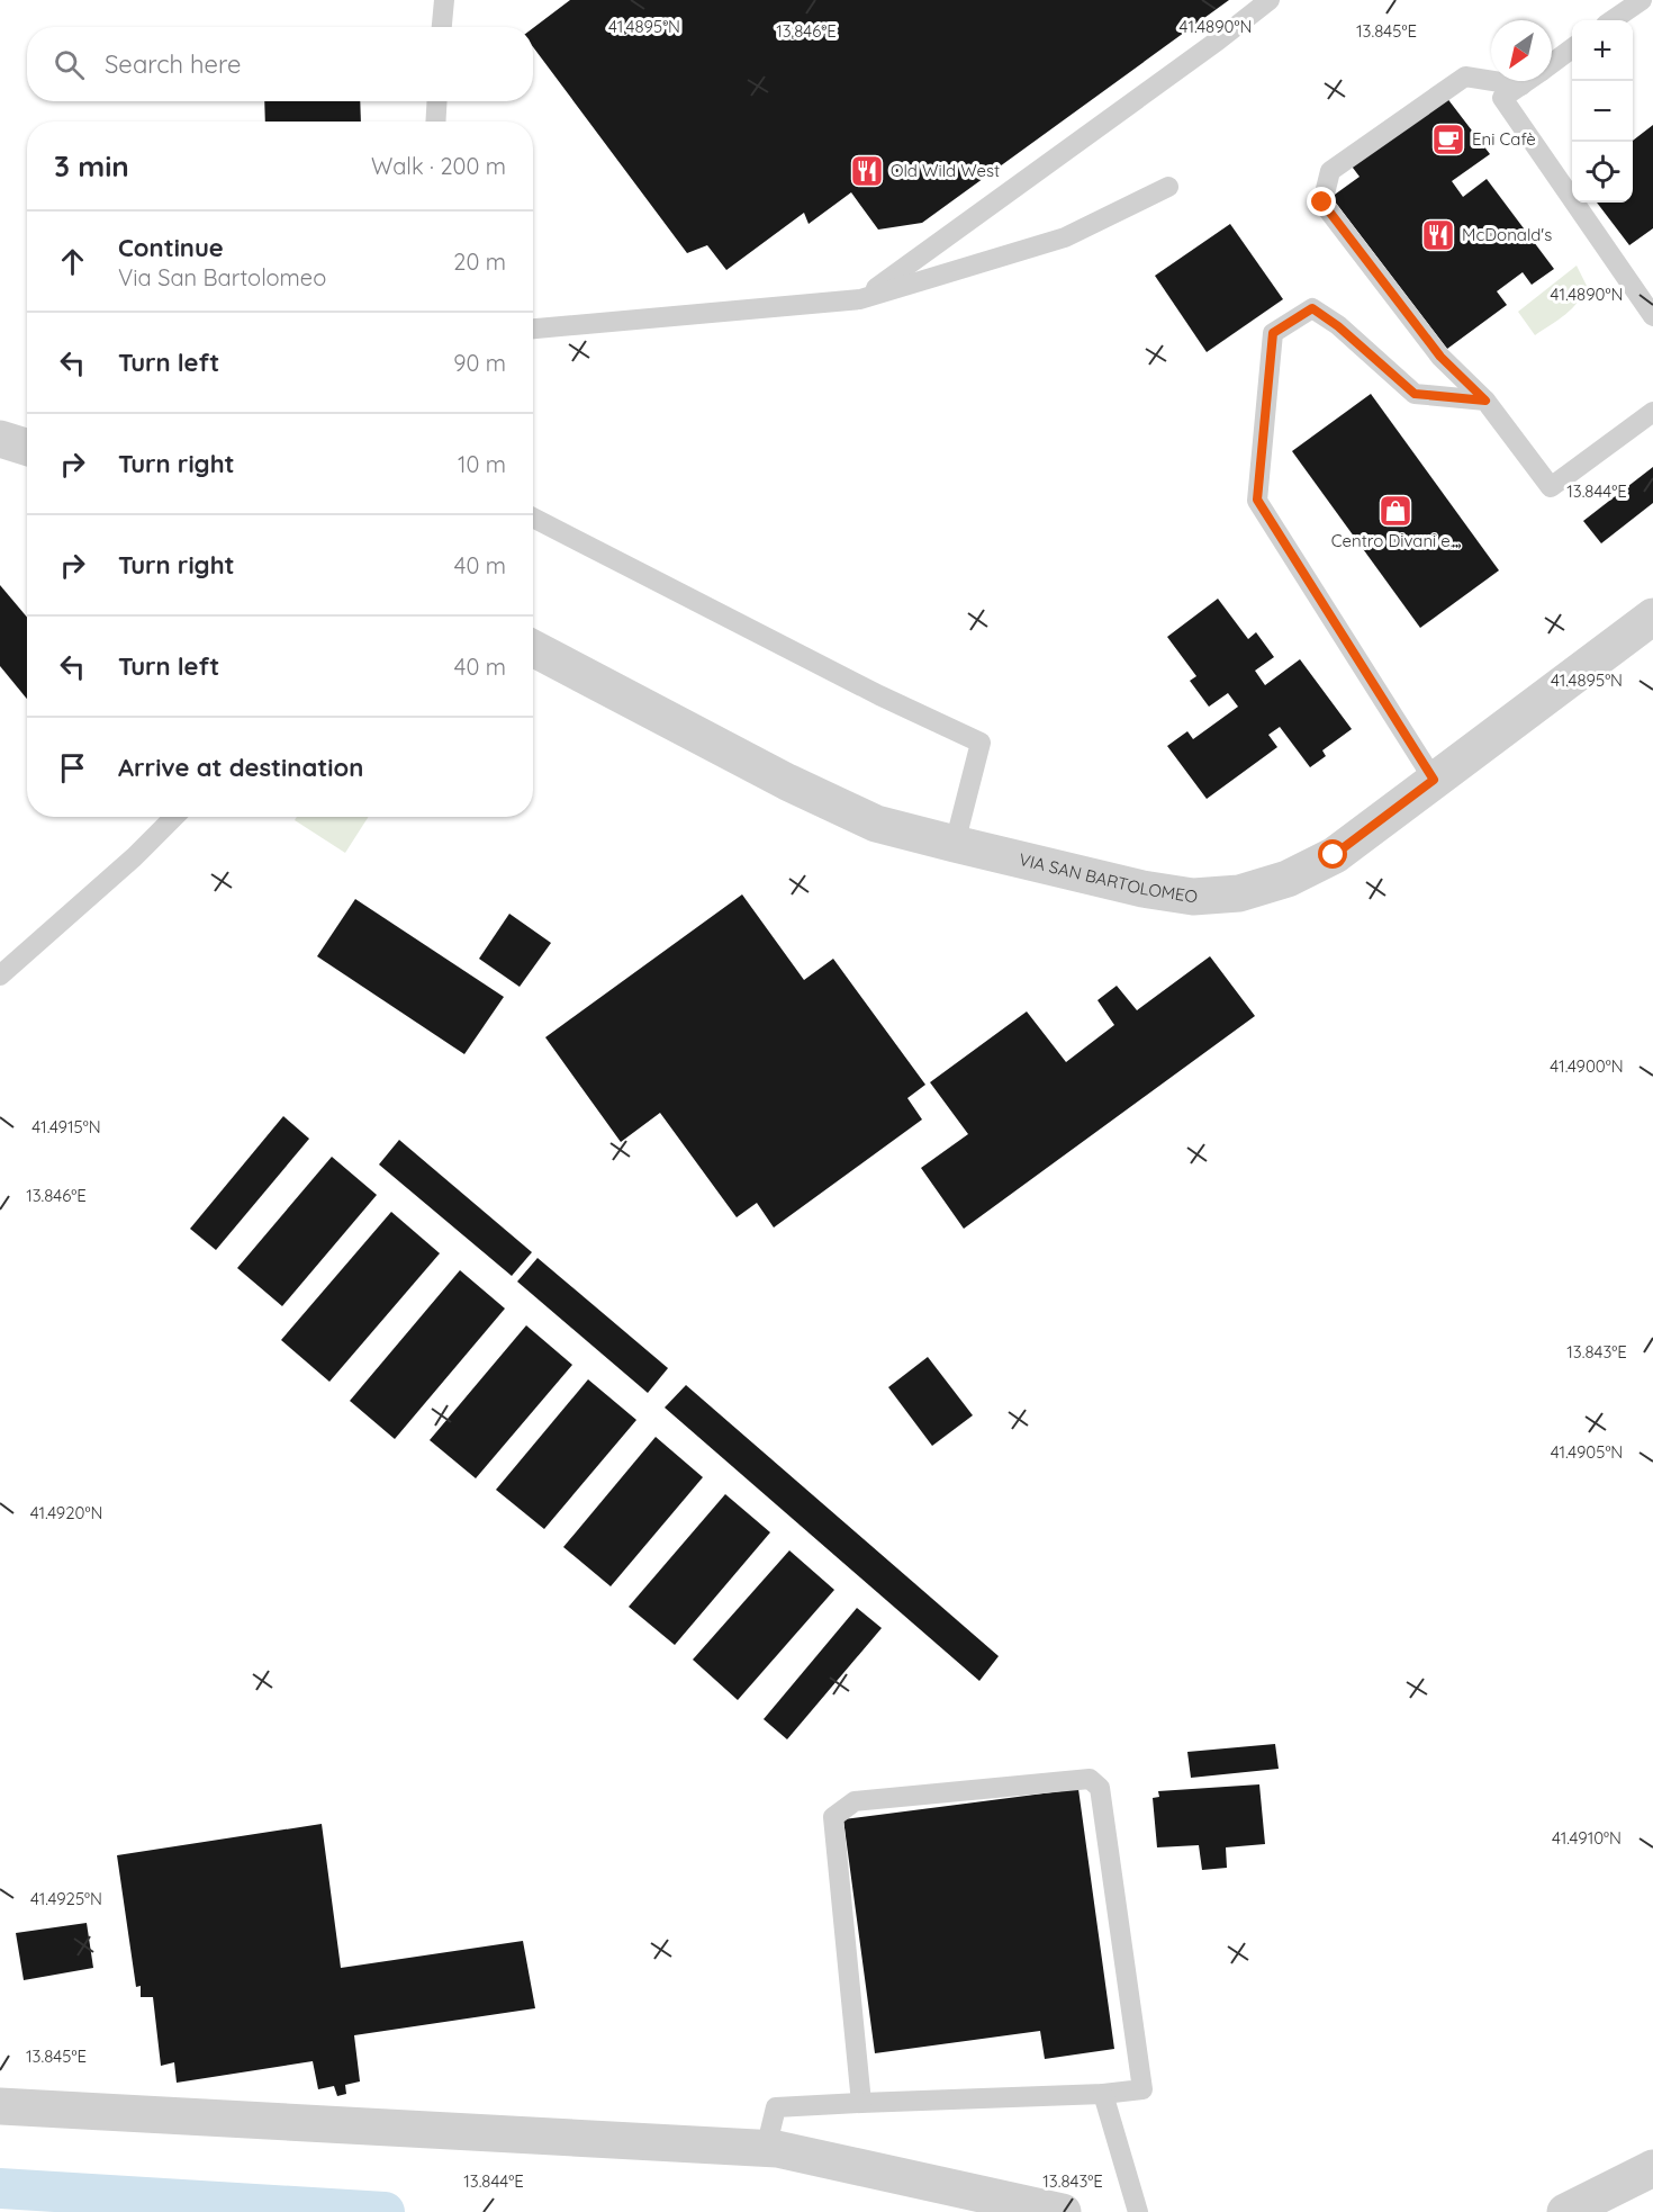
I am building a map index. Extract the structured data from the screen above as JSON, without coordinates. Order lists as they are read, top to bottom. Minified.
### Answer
{"streets":{"street":["VIA SAN BARTOLOMEO"]},"places":{"cafe":["Eni Cafè"],"restaurant":["Old Wild West","McDonald's"],"shop":["Centro Divani e…"]},"north":"bottom left","page":{"map_buttons":["+","−"],"search":"Search here","heading":["3 min","Walk · 200 m"],"list":[["Continue","Via San Bartolomeo","20 m"],["Turn left","90 m"],["Turn right","10 m"],["Turn right","40 m"],["Turn left","40 m"],"Arrive at destination"]},"coordinates":["41.4895°N","41.4890°N","13.846°E","13.845°E","13.844°E","41.4900°N","41.4915°N","13.843°E","41.4905°N","41.4920°N","41.4910°N","41.4925°N"]}
